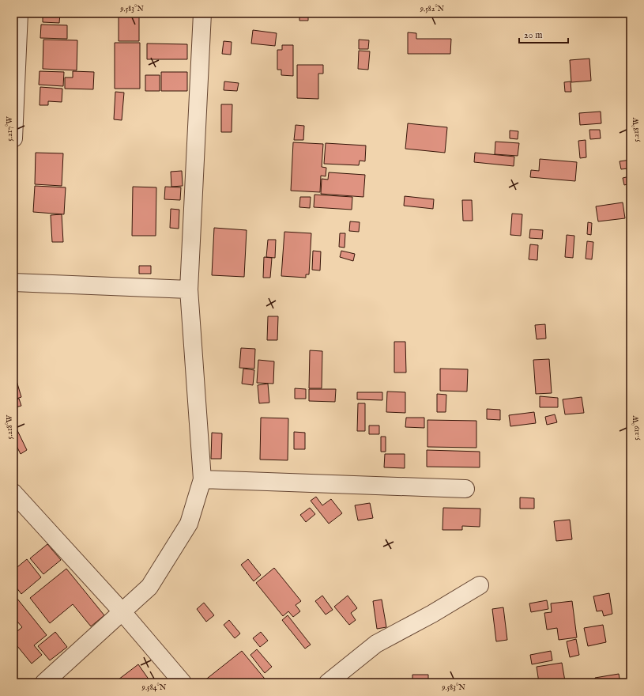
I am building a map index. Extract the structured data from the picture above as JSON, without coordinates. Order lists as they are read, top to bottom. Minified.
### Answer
{"scale_bar":"20 m","coordinates":["9.583°N","9.582°N","5.217°W","5.218°W","5.219°W","9.584°N"]}
